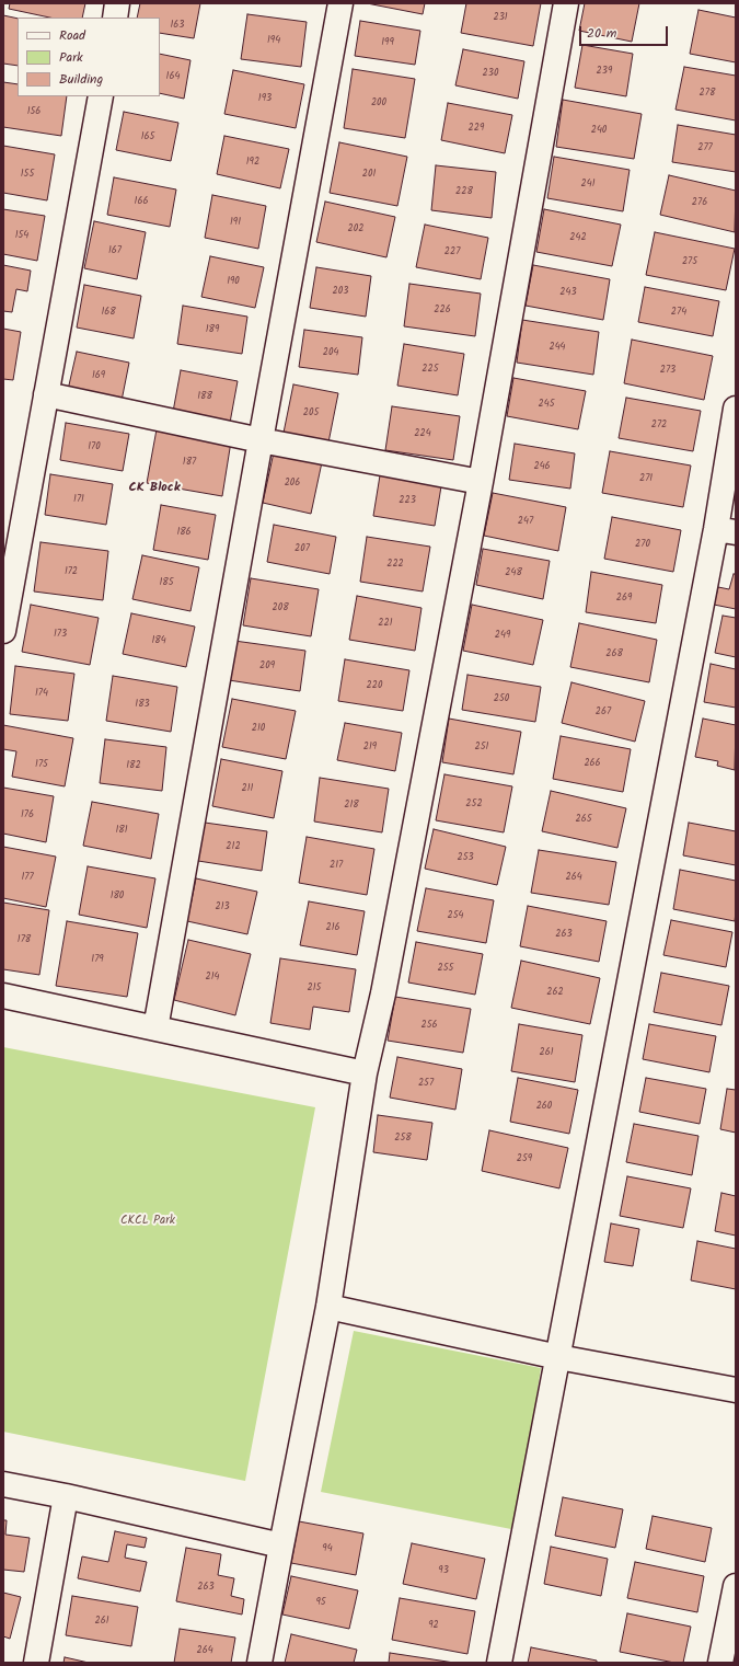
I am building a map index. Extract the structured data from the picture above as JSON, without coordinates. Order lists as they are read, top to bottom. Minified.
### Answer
{"districts":["CK Block"],"parks":["CKCL Park"],"house_numbers":["231","163","194","199","239","230","164","278","193","200","156","229","240","165","277","192","155","201","241","228","166","276","191","202","154","242","167","227","275","190","203","243","226","168","274","189","244","204","225","273","169","188","245","205","272","224","170","187","246","271","206","171","223","247","186","270","207","222","172","248","185","269","208","221","173","249","184","268","209","220","174","250","183","267","210","219","251","266","175","182","211","252","218","176","265","181","212","253","217","177","264","180","213","254","216","263","178","179","255","214","215","262","256","261","257","260","258","259","94","93","263","95","261","92","264"],"legend":["Road","Park","Building"],"scale_bar":"20 m"}
